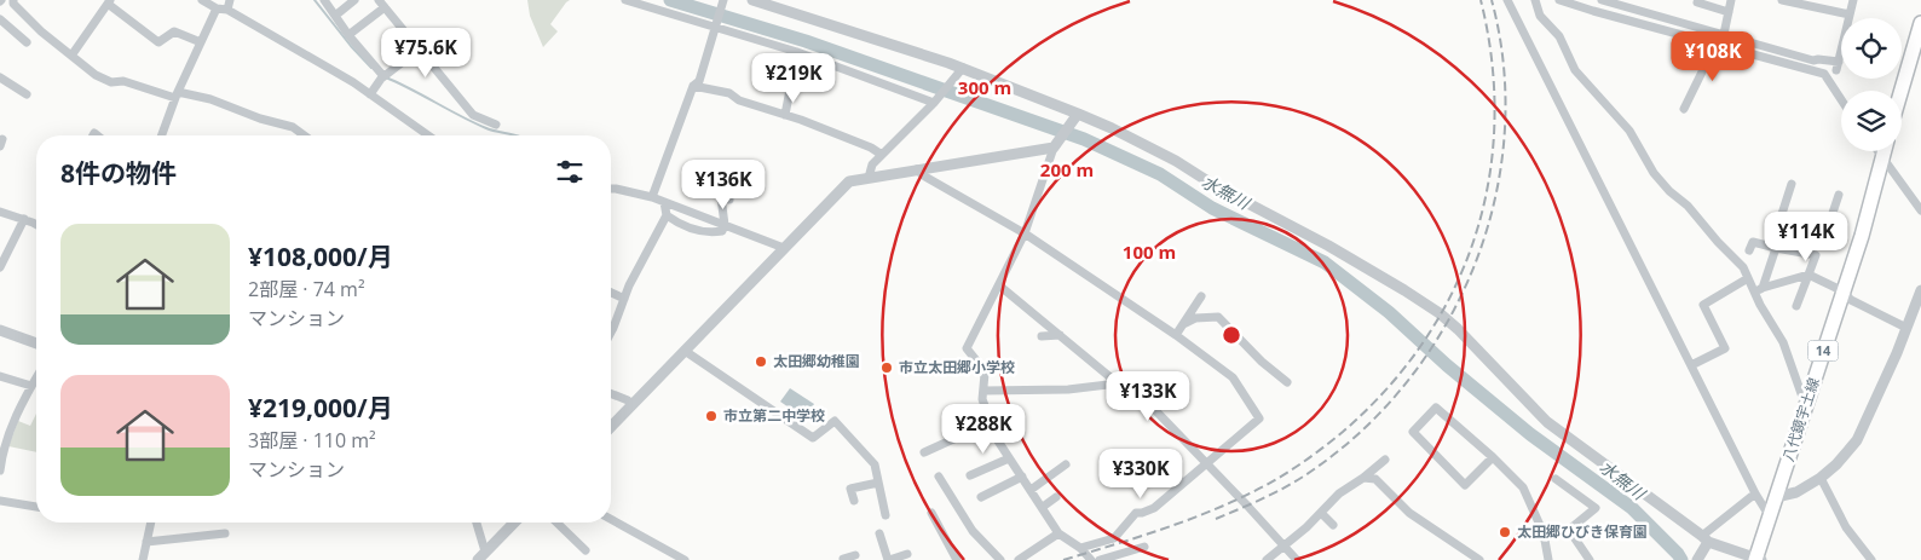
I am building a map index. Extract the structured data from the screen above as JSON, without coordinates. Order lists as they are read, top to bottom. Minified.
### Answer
{"streets":{"main road":["14","八代鏡宇土線"]},"water":["水無川"],"places":["太田郷幼稚園","市立太田郷小学校","市立第二中学校","太田郷ひびき保育園"],"page":{"price":["¥75.6K","¥108K","¥219K","¥136K","¥114K","¥133K","¥288K","¥330K"],"heading":"8件の物件","list":[{"name":"¥108,000/月","note":"2部屋 · 74 m² · マンション"},{"name":"¥219,000/月","note":"3部屋 · 110 m² · マンション"}]},"rings":["300 m","200 m","100 m"]}
